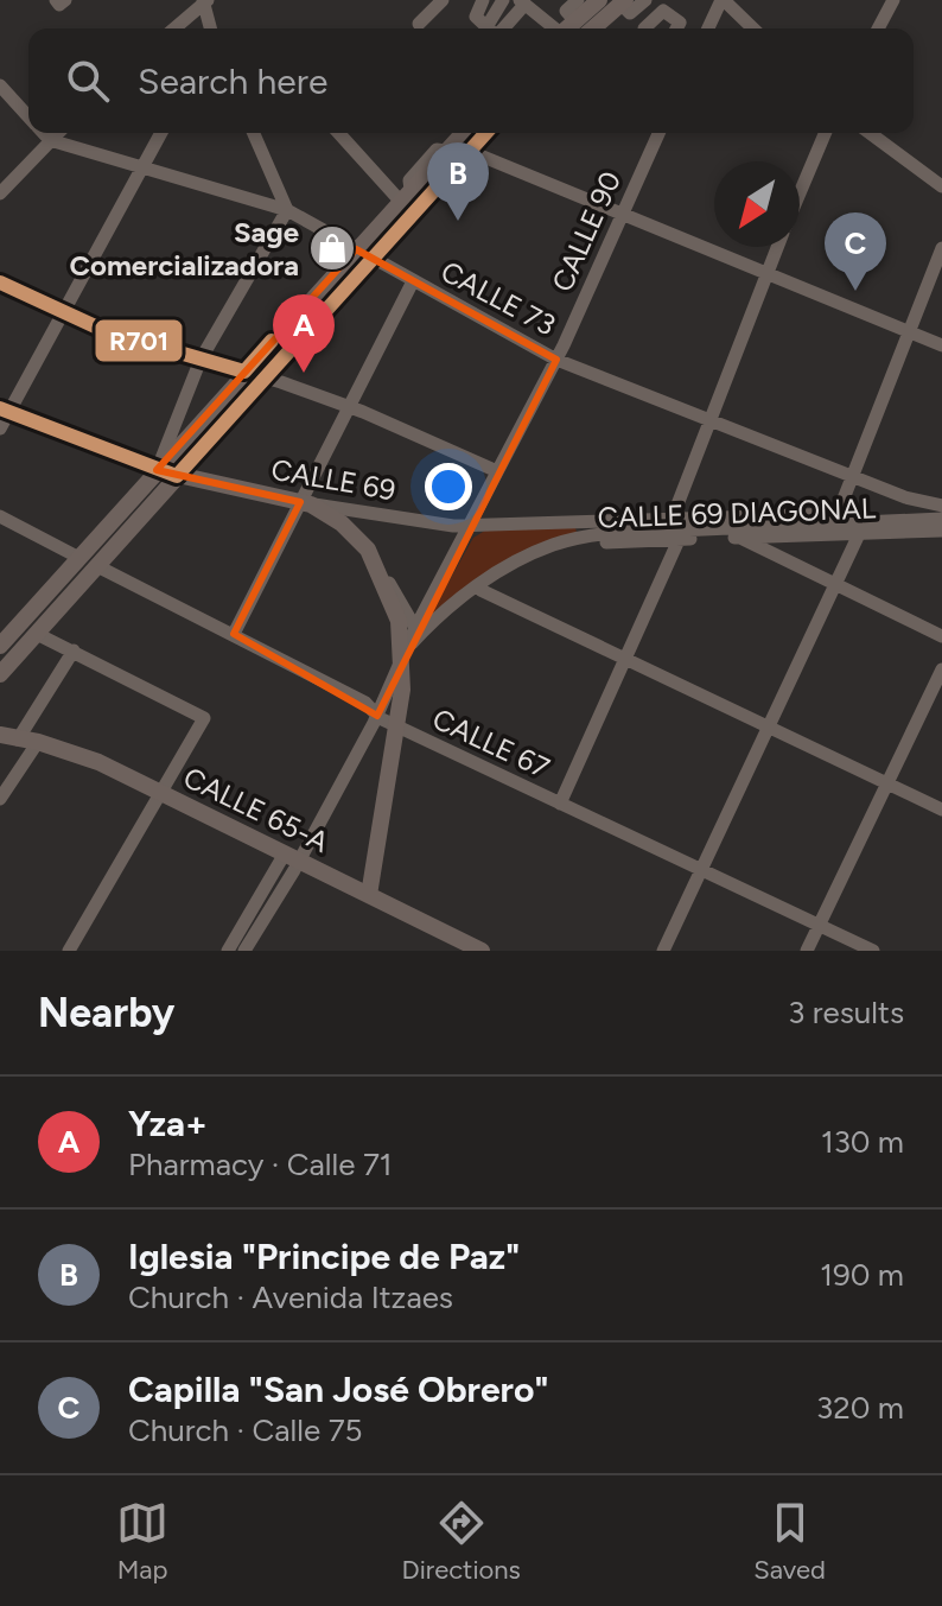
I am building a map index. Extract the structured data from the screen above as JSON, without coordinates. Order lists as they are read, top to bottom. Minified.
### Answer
{"streets":{"main road":["CALLE 69","CALLE 65-A"],"street":["CALLE 90","CALLE 73","CALLE 69 DIAGONAL","CALLE 67"]},"crossings":[["CALLE 90","CALLE 73"],["CALLE 90","CALLE 69"],["CALLE 90","CALLE 69 DIAGONAL"],["CALLE 73","CALLE 69"]],"places":{"shop":["Sage Comercializadora"]},"lines":["transit line R701"],"north":"bottom left","page":{"search":"Search here","pins":["B","C","A"],"heading":["Nearby","3 results"],"list":[{"mark":"A","name":"Yza+","note":"Pharmacy · Calle 71","value":"130 m"},{"mark":"B","name":"Iglesia \"Principe de Paz\"","note":"Church · Avenida Itzaes","value":"190 m"},{"mark":"C","name":"Capilla \"San José Obrero\"","note":"Church · Calle 75","value":"320 m"}],"nav":["Map","Directions","Saved"]}}
